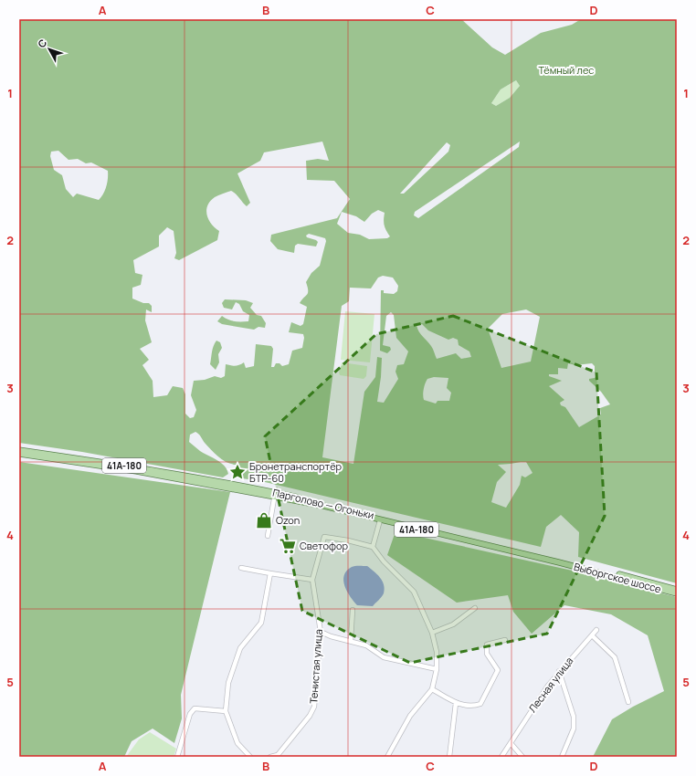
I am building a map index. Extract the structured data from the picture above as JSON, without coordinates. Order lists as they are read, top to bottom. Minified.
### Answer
{"streets":{"main road":["41А-180","Парголово — Огоньки","Выборгское шоссе"],"street":["Тенистая улица","Лесная улица"]},"crossings":[["Парголово — Огоньки","Выборгское шоссе"]],"parks":["Тёмный лес"],"places":{"place":["Бронетранспортёр БТР-60"],"shop":["Ozon"],"supermarket":["Светофор"]},"north":"top left","grid":{"columns":["A","B","C","D"],"rows":["1","2","3","4","5"]}}
